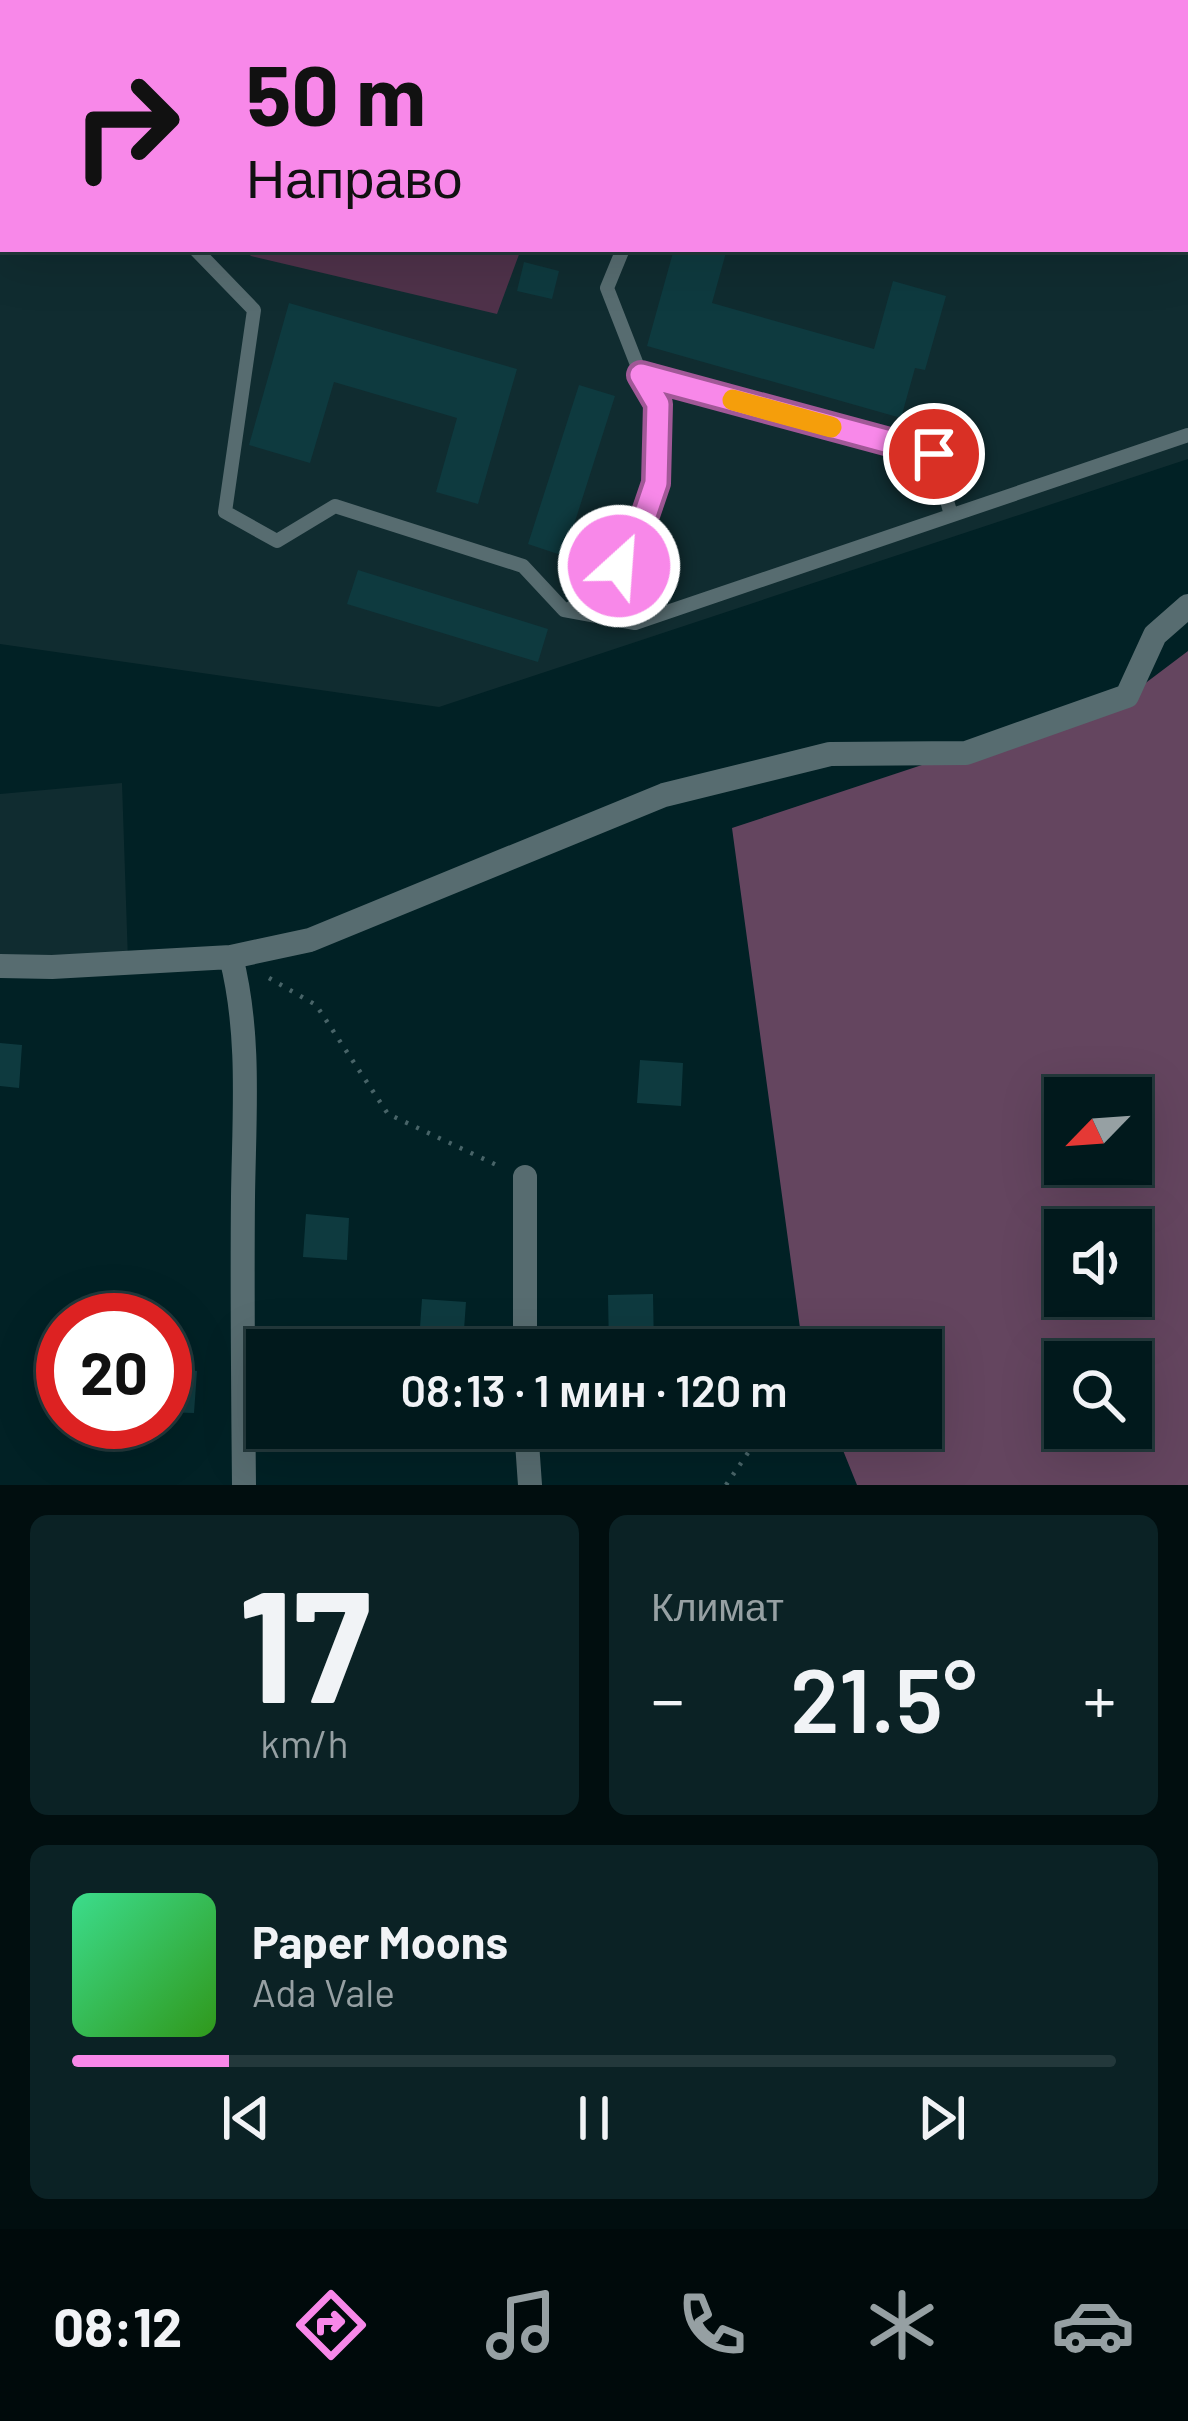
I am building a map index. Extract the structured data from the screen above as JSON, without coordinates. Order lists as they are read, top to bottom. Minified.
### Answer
{"north":"bottom left","page":{"turn":["50 m","Направо"],"limit":"20","trip":"08:13 · 1 мин · 120 m","tile":[["17","km/h"],"Климат"],"heat":["−","21.5°","+"],"song":["Paper Moons","Ada Vale"],"tabs":"08:12"}}
